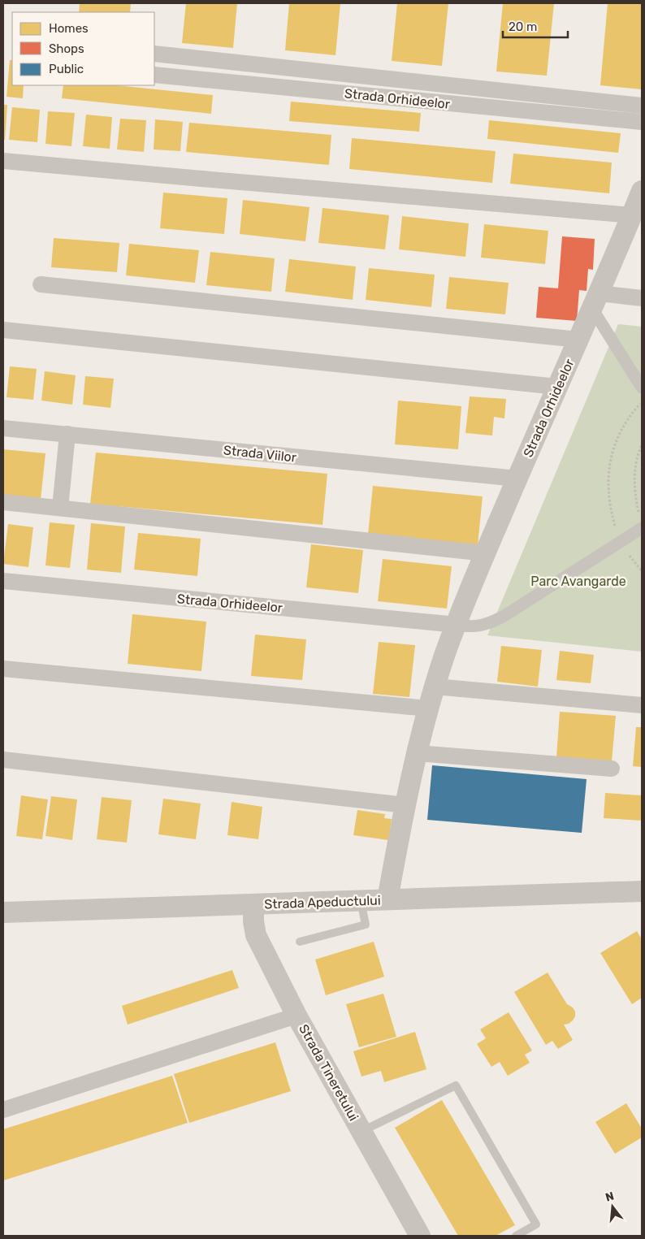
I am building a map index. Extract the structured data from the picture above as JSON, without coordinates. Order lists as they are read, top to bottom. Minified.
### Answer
{"streets":{"street":["Strada Orhideelor","Strada Viilor","Strada Apeductului","Strada Tineretului"]},"crossings":[["Strada Orhideelor","Strada Viilor"],["Strada Orhideelor","Strada Apeductului"],["Strada Apeductului","Strada Tineretului"]],"parks":["Parc Avangarde"],"legend":["Homes","Shops","Public"],"scale_bar":"20 m","north":"top"}
